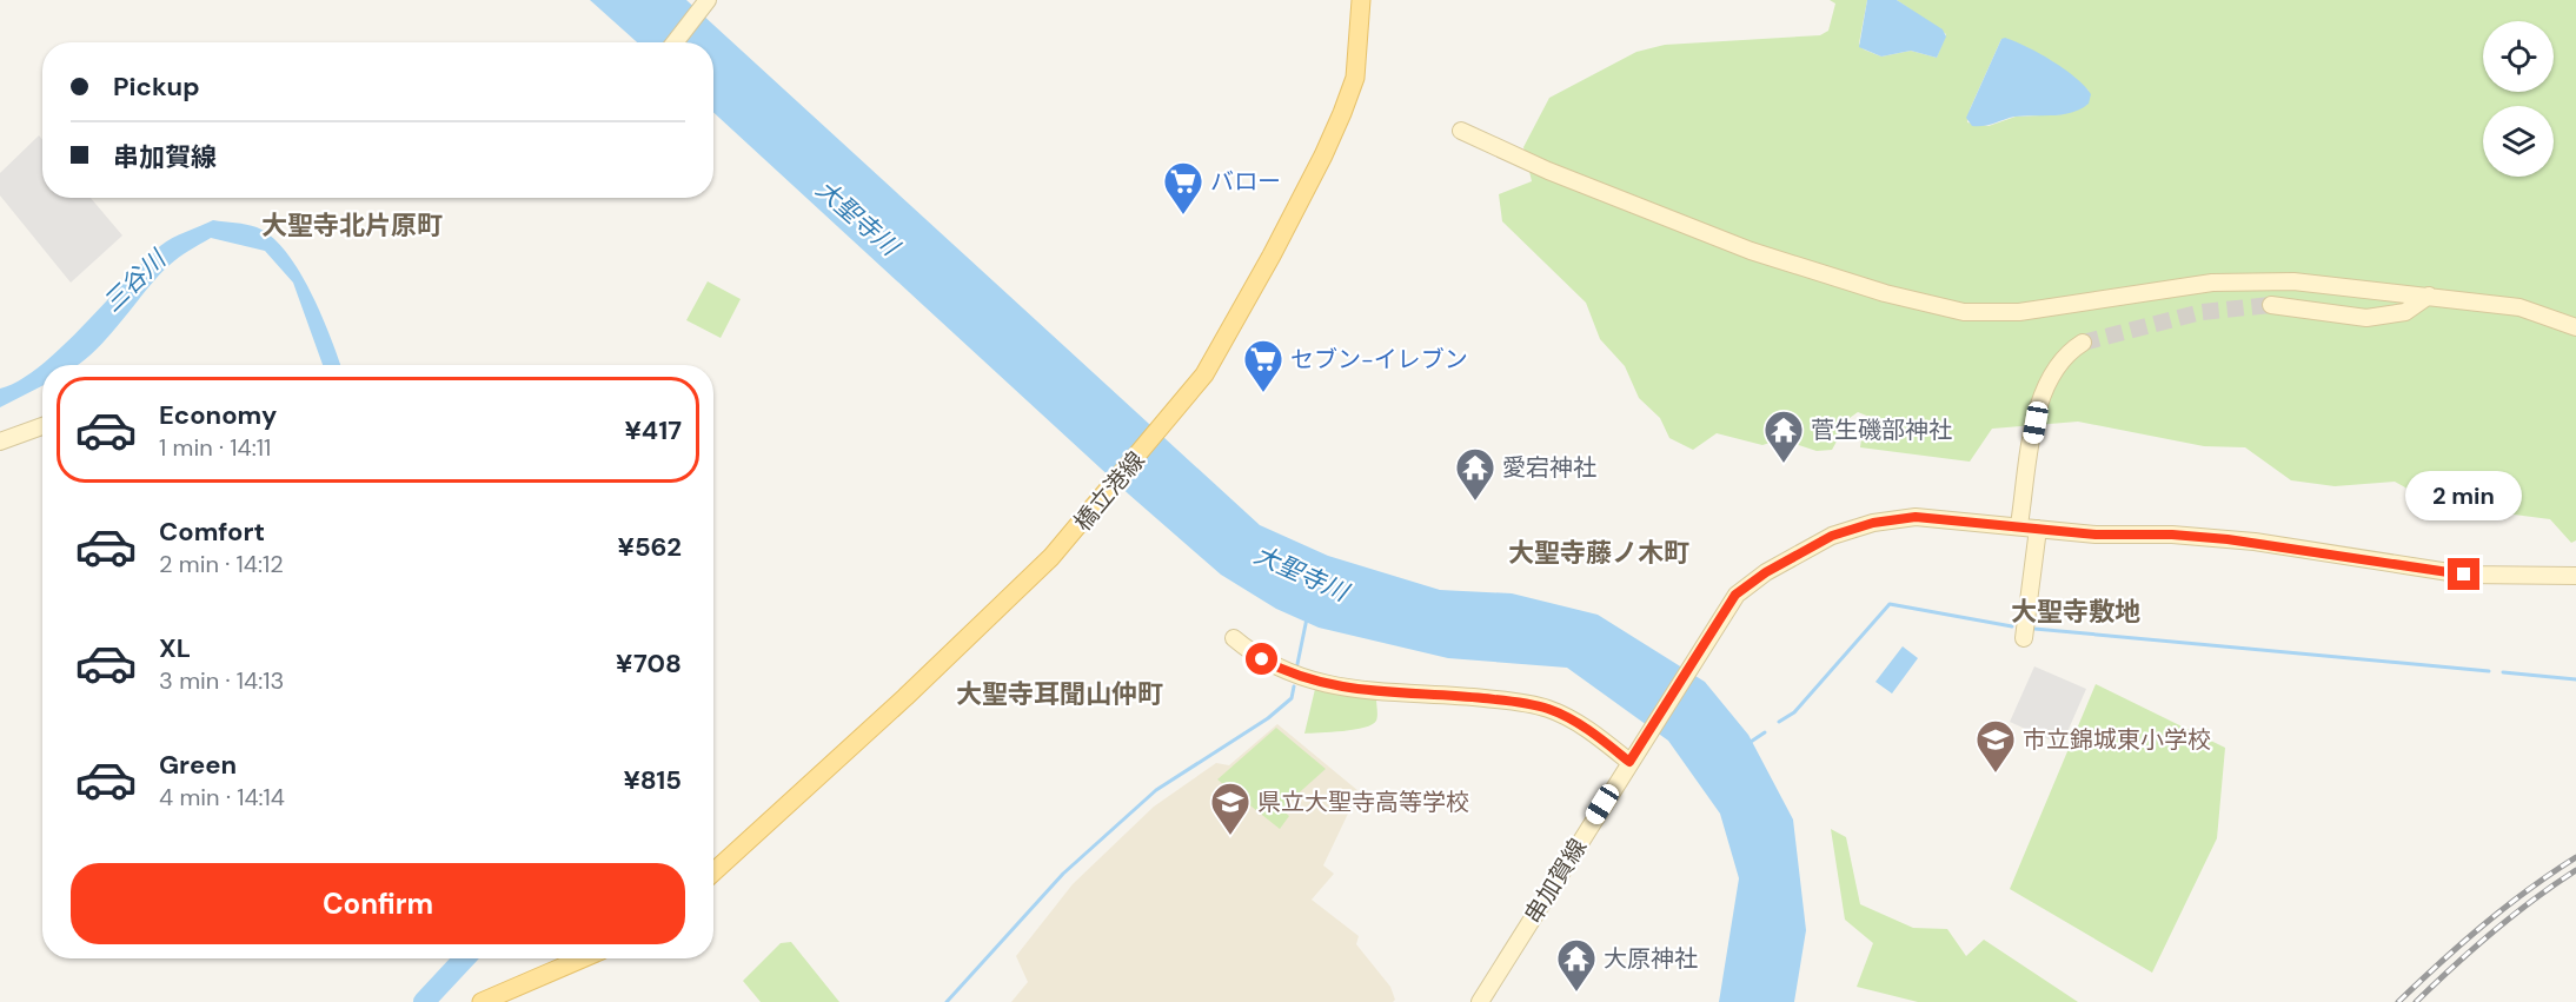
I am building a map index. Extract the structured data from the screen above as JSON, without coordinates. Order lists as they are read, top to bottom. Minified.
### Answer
{"streets":{"main road":["橋立港線"],"street":["串加賀線"]},"districts":["大聖寺北片原町","大聖寺藤ノ木町","大聖寺敷地","大聖寺耳聞山仲町"],"water":["大聖寺川","三谷川"],"places":{"supermarket":["バロー","セブン-イレブン"],"temple":["菅生磯部神社","愛宕神社","大原神社"],"school or university":["市立錦城東小学校","県立大聖寺高等学校"]},"page":{"banner":["Pickup","串加賀線"],"list":[{"name":"Economy","note":"1 min · 14:11","value":"¥417"},{"name":"Comfort","note":"2 min · 14:12","value":"¥562"},{"name":"XL","note":"3 min · 14:13","value":"¥708"},{"name":"Green","note":"4 min · 14:14","value":"¥815"}],"bubble":"2 min","buttons":"Confirm"}}
